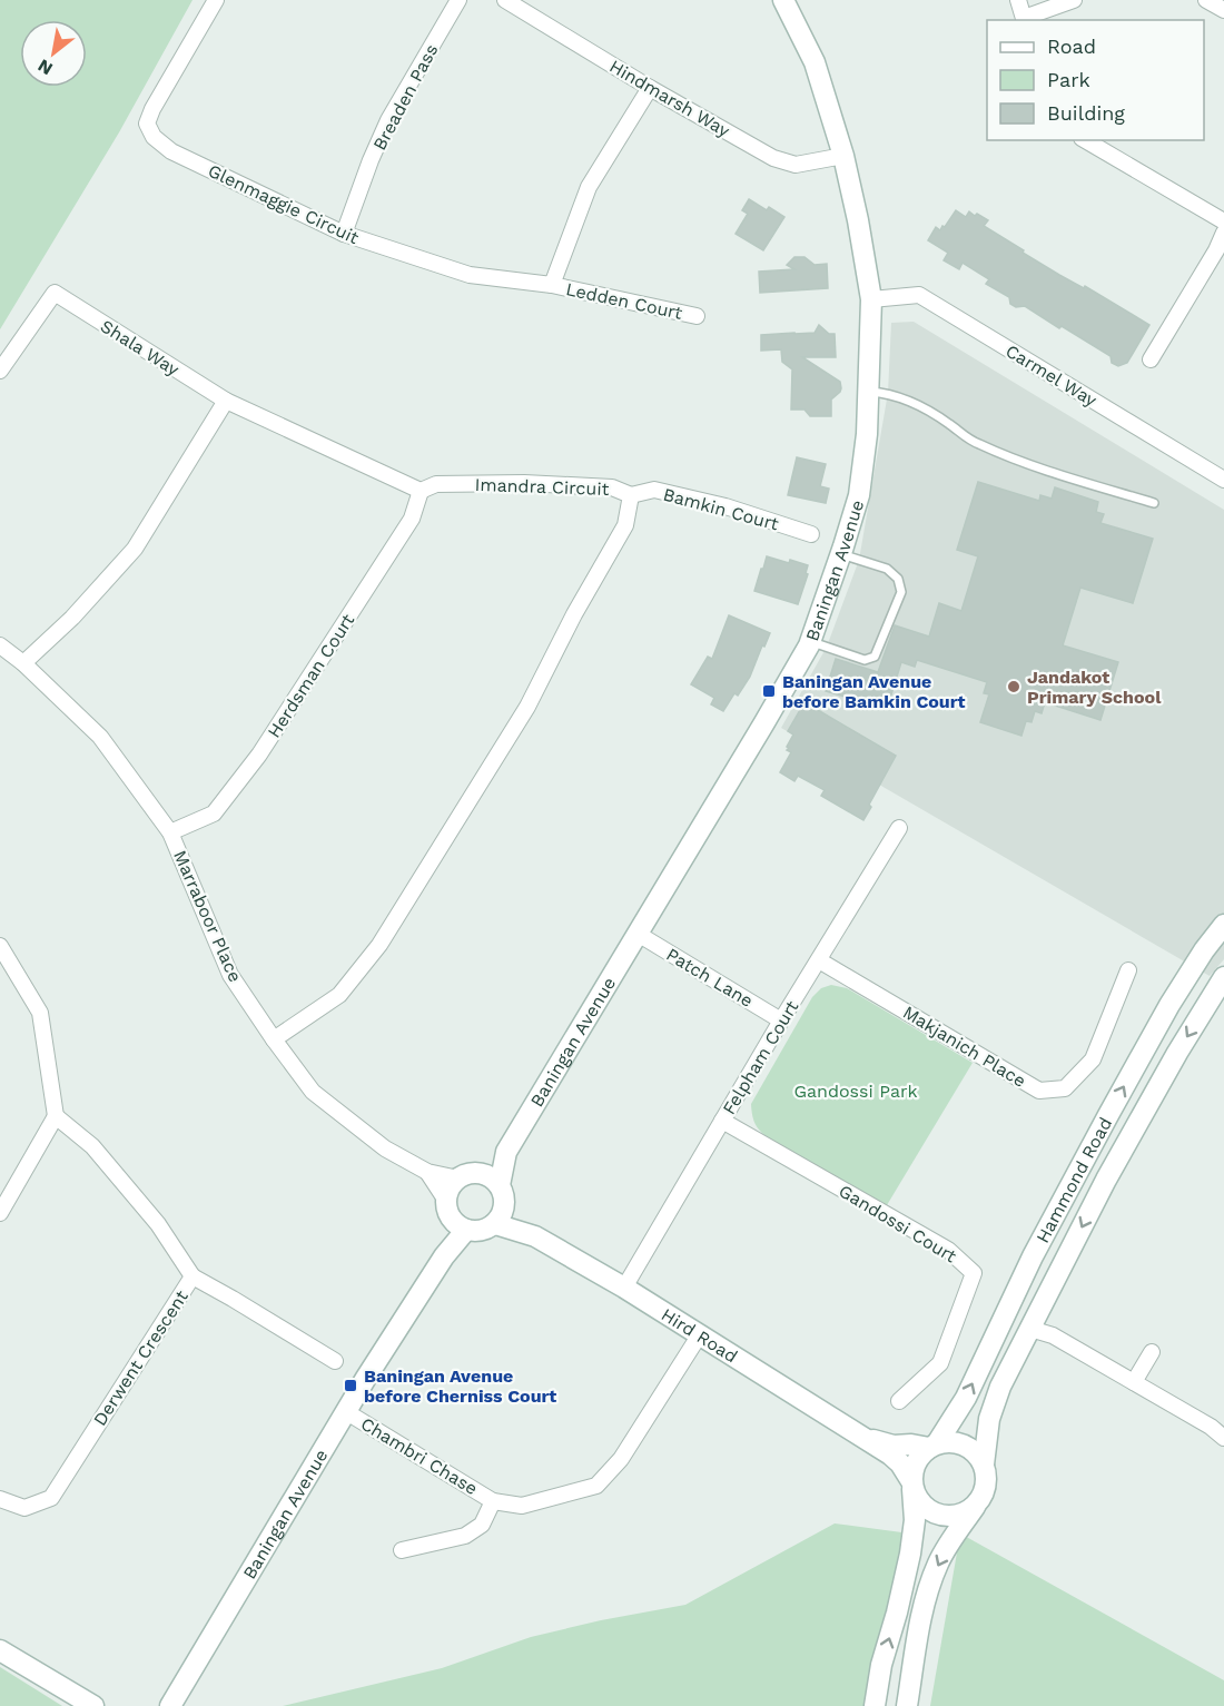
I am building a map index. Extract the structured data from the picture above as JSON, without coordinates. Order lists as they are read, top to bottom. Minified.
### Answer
{"streets":{"street":["Breaden Pass","Hindmarsh Way","Glenmaggie Circuit","Ledden Court","Shala Way","Carmel Way","Imandra Circuit","Bamkin Court","Baningan Avenue","Herdsman Court","Marraboor Place","Patch Lane","Makjanich Place","Felpham Court","Hammond Road","Gandossi Court","Hird Road","Derwent Crescent","Chambri Chase"]},"crossings":[["Breaden Pass","Glenmaggie Circuit"],["Hindmarsh Way","Baningan Avenue"],["Glenmaggie Circuit","Ledden Court"],["Carmel Way","Baningan Avenue"],["Imandra Circuit","Bamkin Court"],["Imandra Circuit","Herdsman Court"],["Imandra Circuit","Marraboor Place"],["Baningan Avenue","Marraboor Place"],["Baningan Avenue","Patch Lane"],["Baningan Avenue","Hird Road"],["Baningan Avenue","Chambri Chase"],["Herdsman Court","Marraboor Place"],["Marraboor Place","Hird Road"],["Patch Lane","Felpham Court"],["Makjanich Place","Felpham Court"],["Felpham Court","Gandossi Court"],["Felpham Court","Hird Road"],["Hammond Road","Hird Road"],["Hird Road","Chambri Chase"]],"parks":["Gandossi Park"],"places":{"other":["Jandakot Primary School"],"transit":["Baningan Avenue before Bamkin Court","Baningan Avenue before Cherniss Court"]},"legend":["Road","Park","Building"],"north":"bottom left"}
